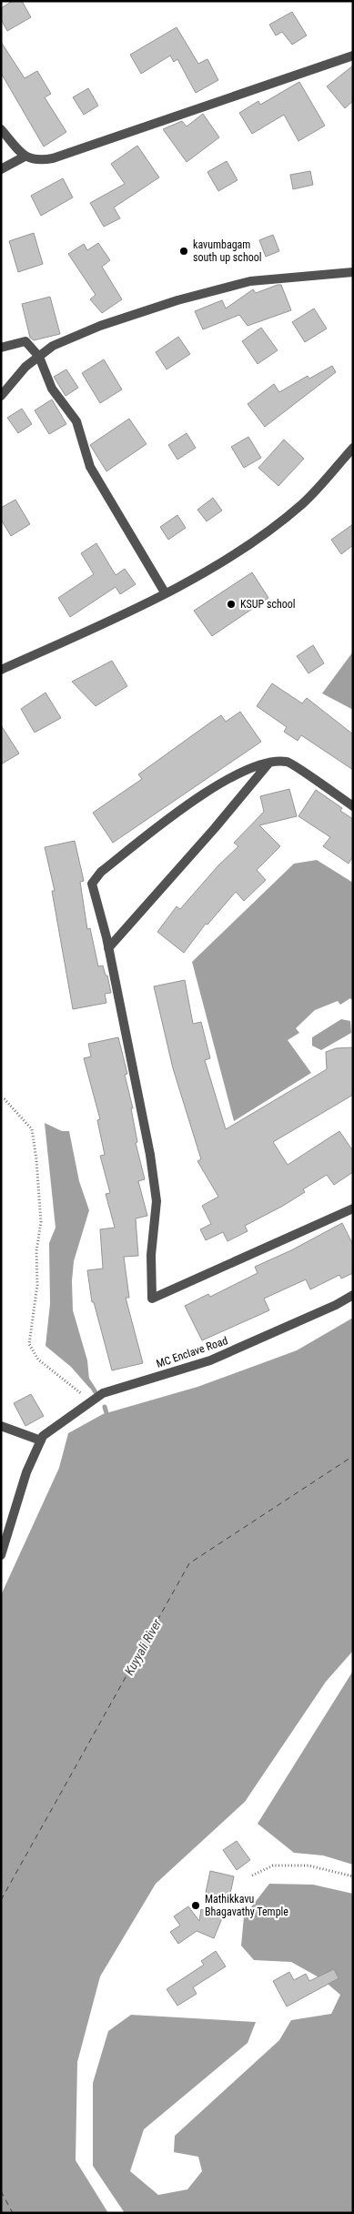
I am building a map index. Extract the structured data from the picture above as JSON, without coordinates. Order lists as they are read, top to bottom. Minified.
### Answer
{"streets":{"street":["MC Enclave Road"]},"water":["Kuyyali River"],"places":["kavumbagam south up school","KSUP school","Mathikkavu Bhagavathy Temple"]}
